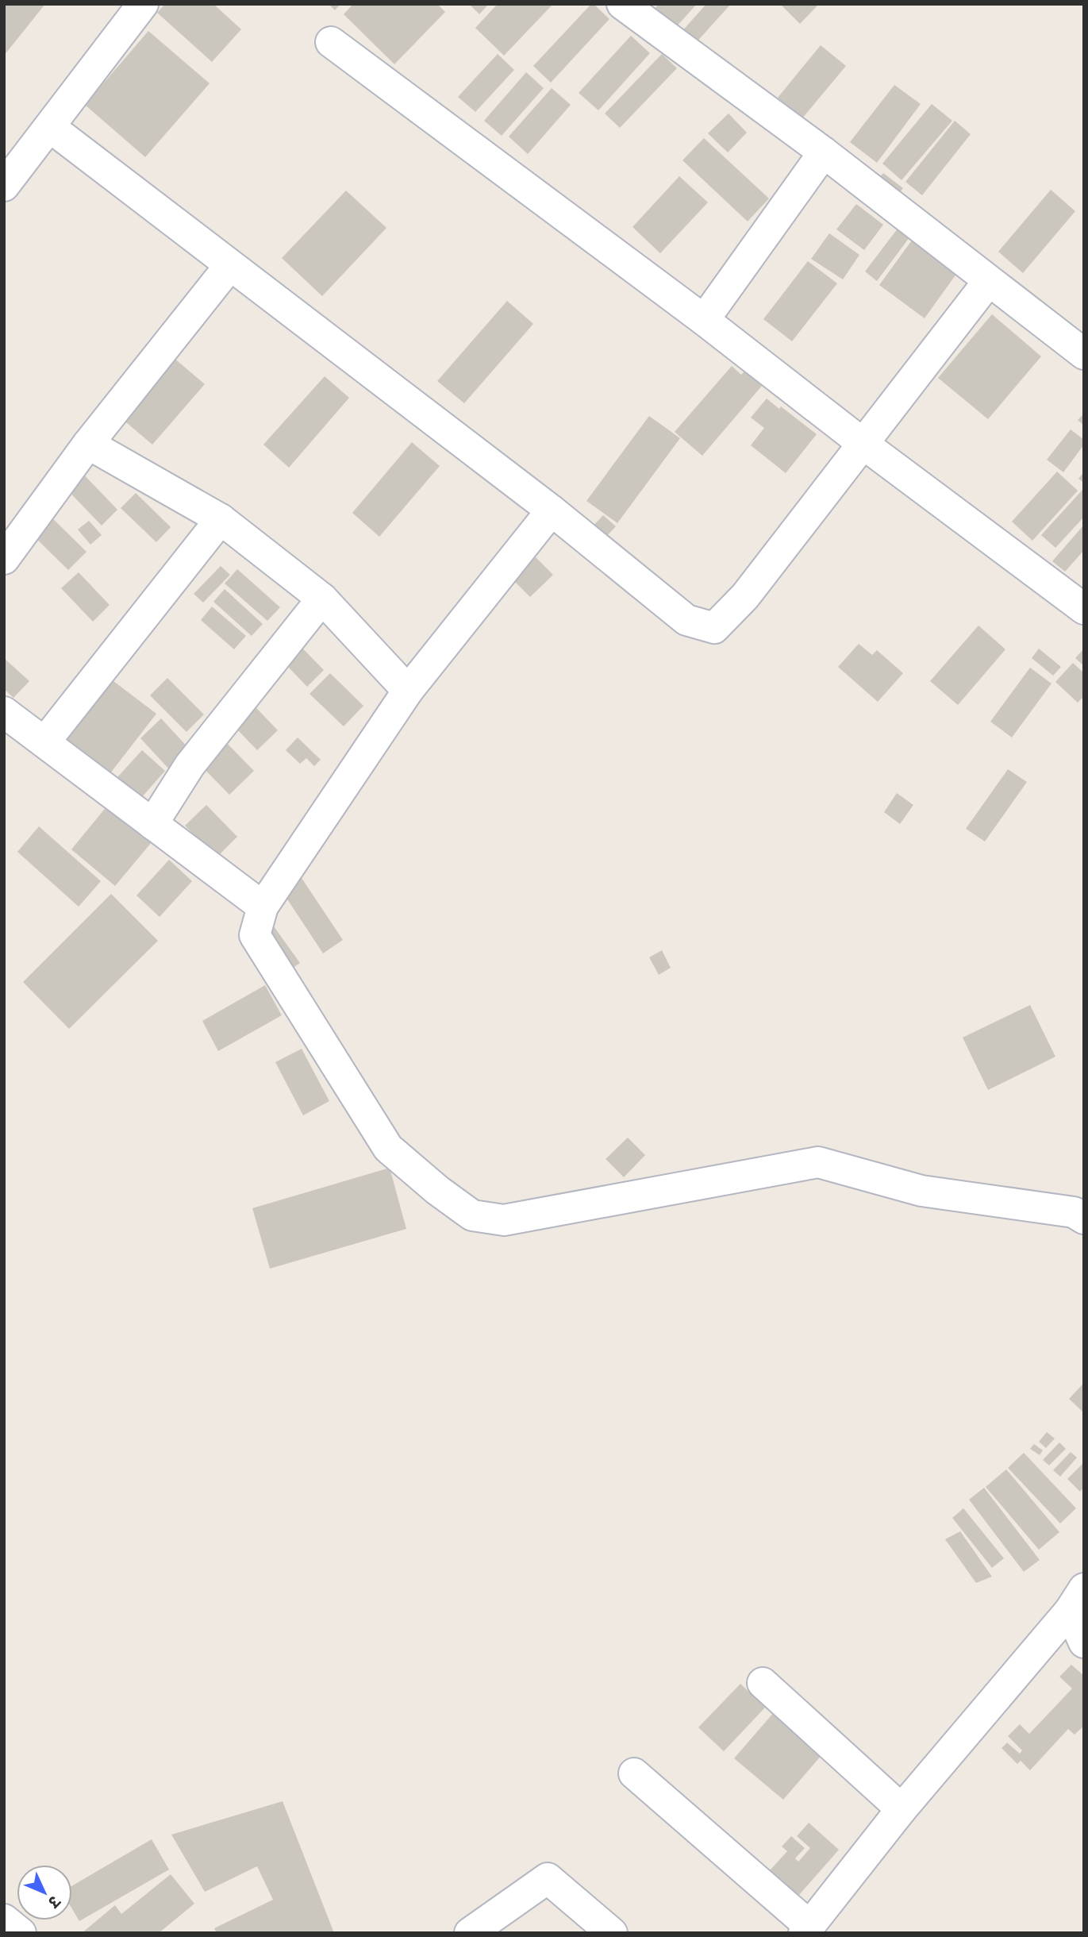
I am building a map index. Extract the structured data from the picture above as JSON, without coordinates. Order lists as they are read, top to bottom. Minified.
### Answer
{"north":"bottom right"}
